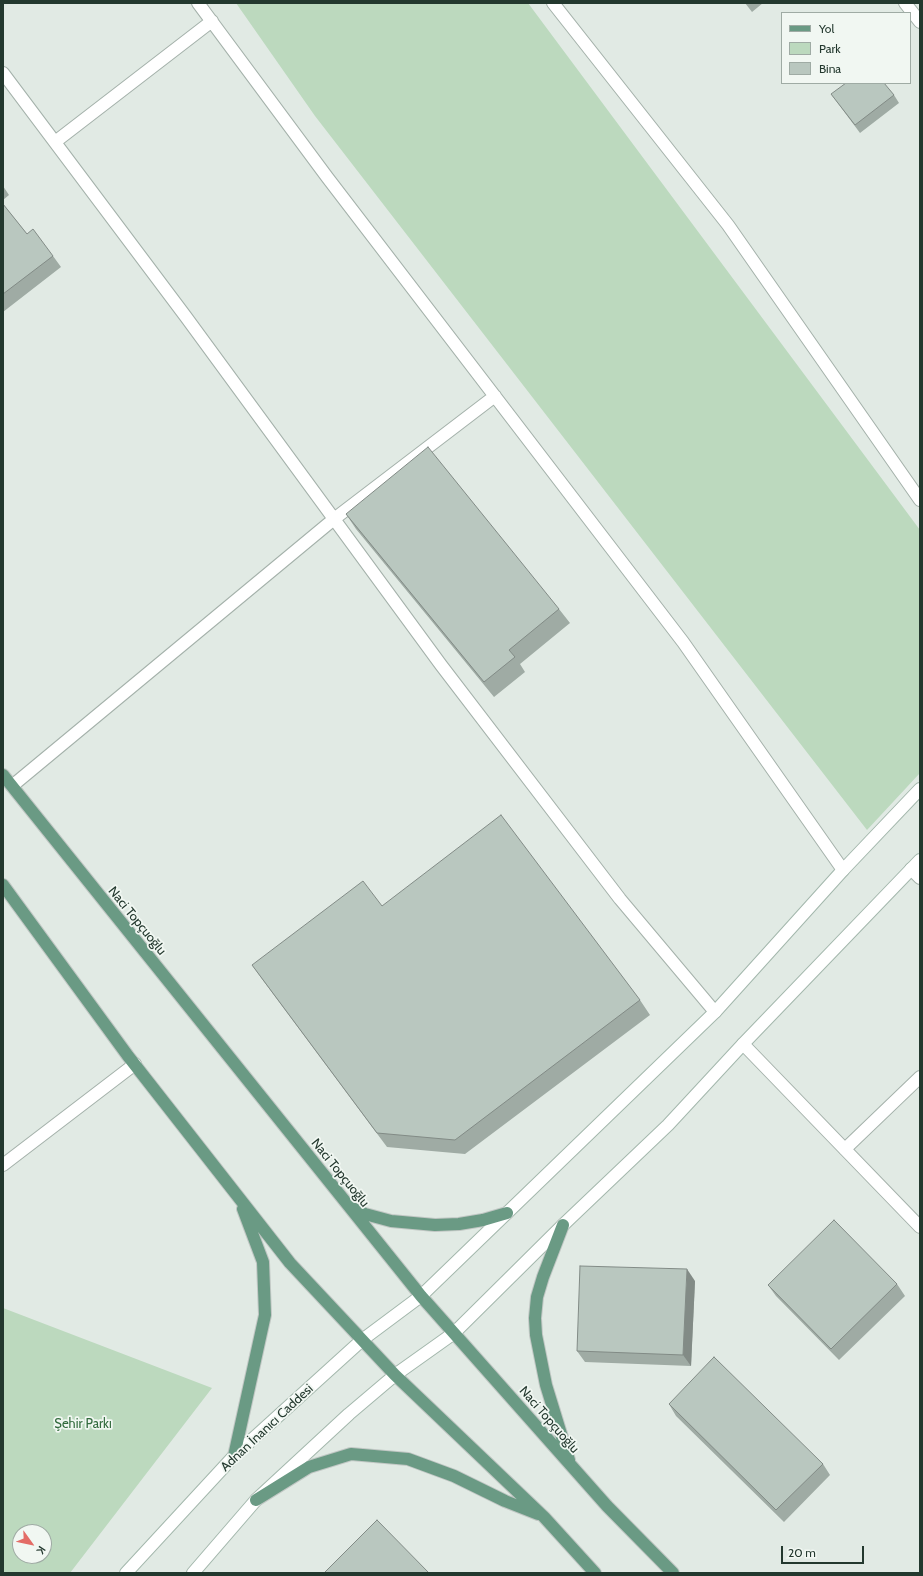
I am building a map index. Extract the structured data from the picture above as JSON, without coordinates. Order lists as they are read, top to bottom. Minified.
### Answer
{"streets":{"main road":["Naci Topçuoğlu"],"street":["Adnan İnanıcı Caddesi"]},"crossings":[["Naci Topçuoğlu","Adnan İnanıcı Caddesi"]],"parks":["Şehir Parkı"],"legend":["Yol","Park","Bina"],"scale_bar":"20 m","north":"bottom right"}
